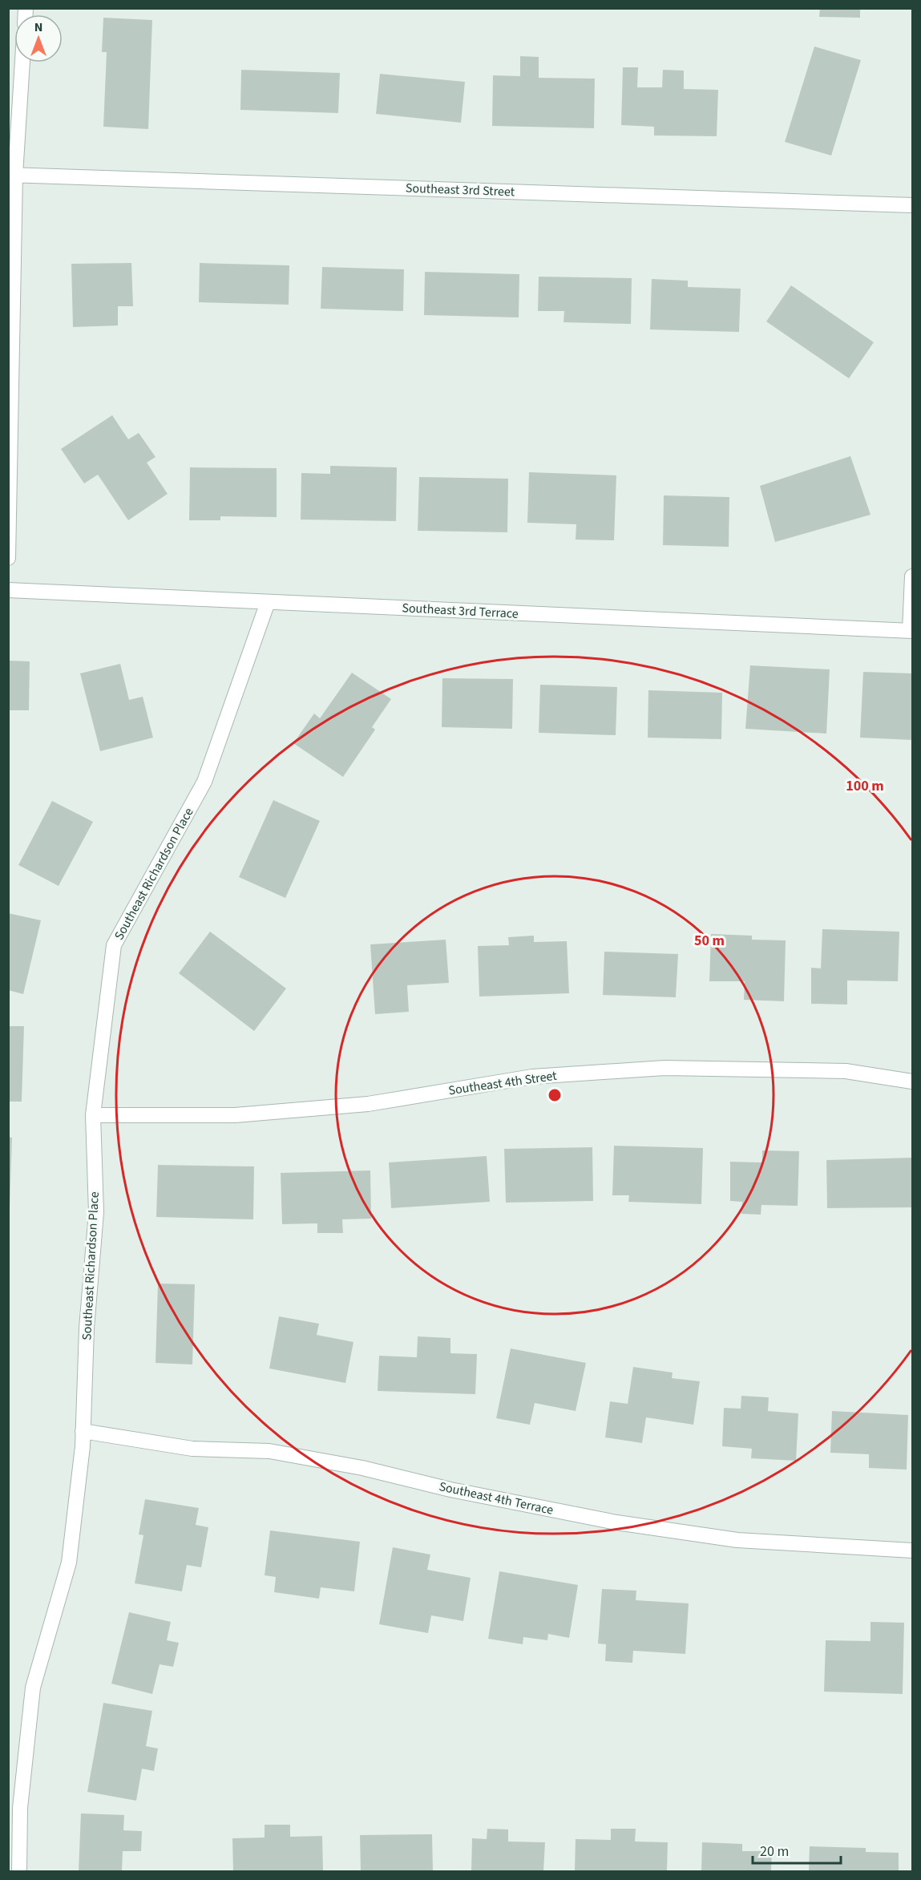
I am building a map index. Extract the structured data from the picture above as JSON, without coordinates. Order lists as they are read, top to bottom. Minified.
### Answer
{"streets":{"street":["Southeast 3rd Street","Southeast 3rd Terrace","Southeast Richardson Place","Southeast 4th Street","Southeast 4th Terrace"]},"crossings":[["Southeast 3rd Terrace","Southeast Richardson Place"],["Southeast Richardson Place","Southeast 4th Street"],["Southeast Richardson Place","Southeast 4th Terrace"]],"scale_bar":"20 m","north":"top","rings":["100 m","50 m"]}
